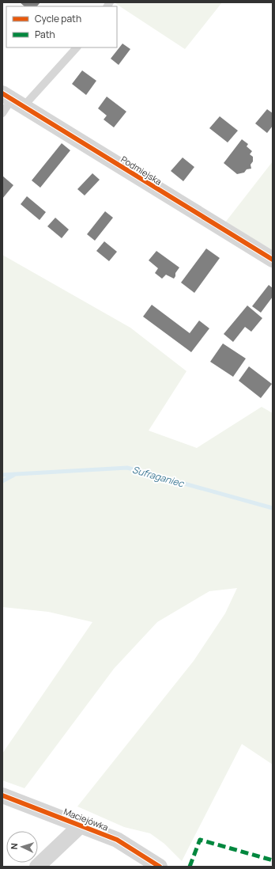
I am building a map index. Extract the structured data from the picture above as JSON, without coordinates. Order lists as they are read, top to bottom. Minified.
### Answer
{"streets":{"street":["Podmiejska","Maciejówka"]},"water":["Sufraganiec"],"legend":["Cycle path","Path"],"north":"left"}
